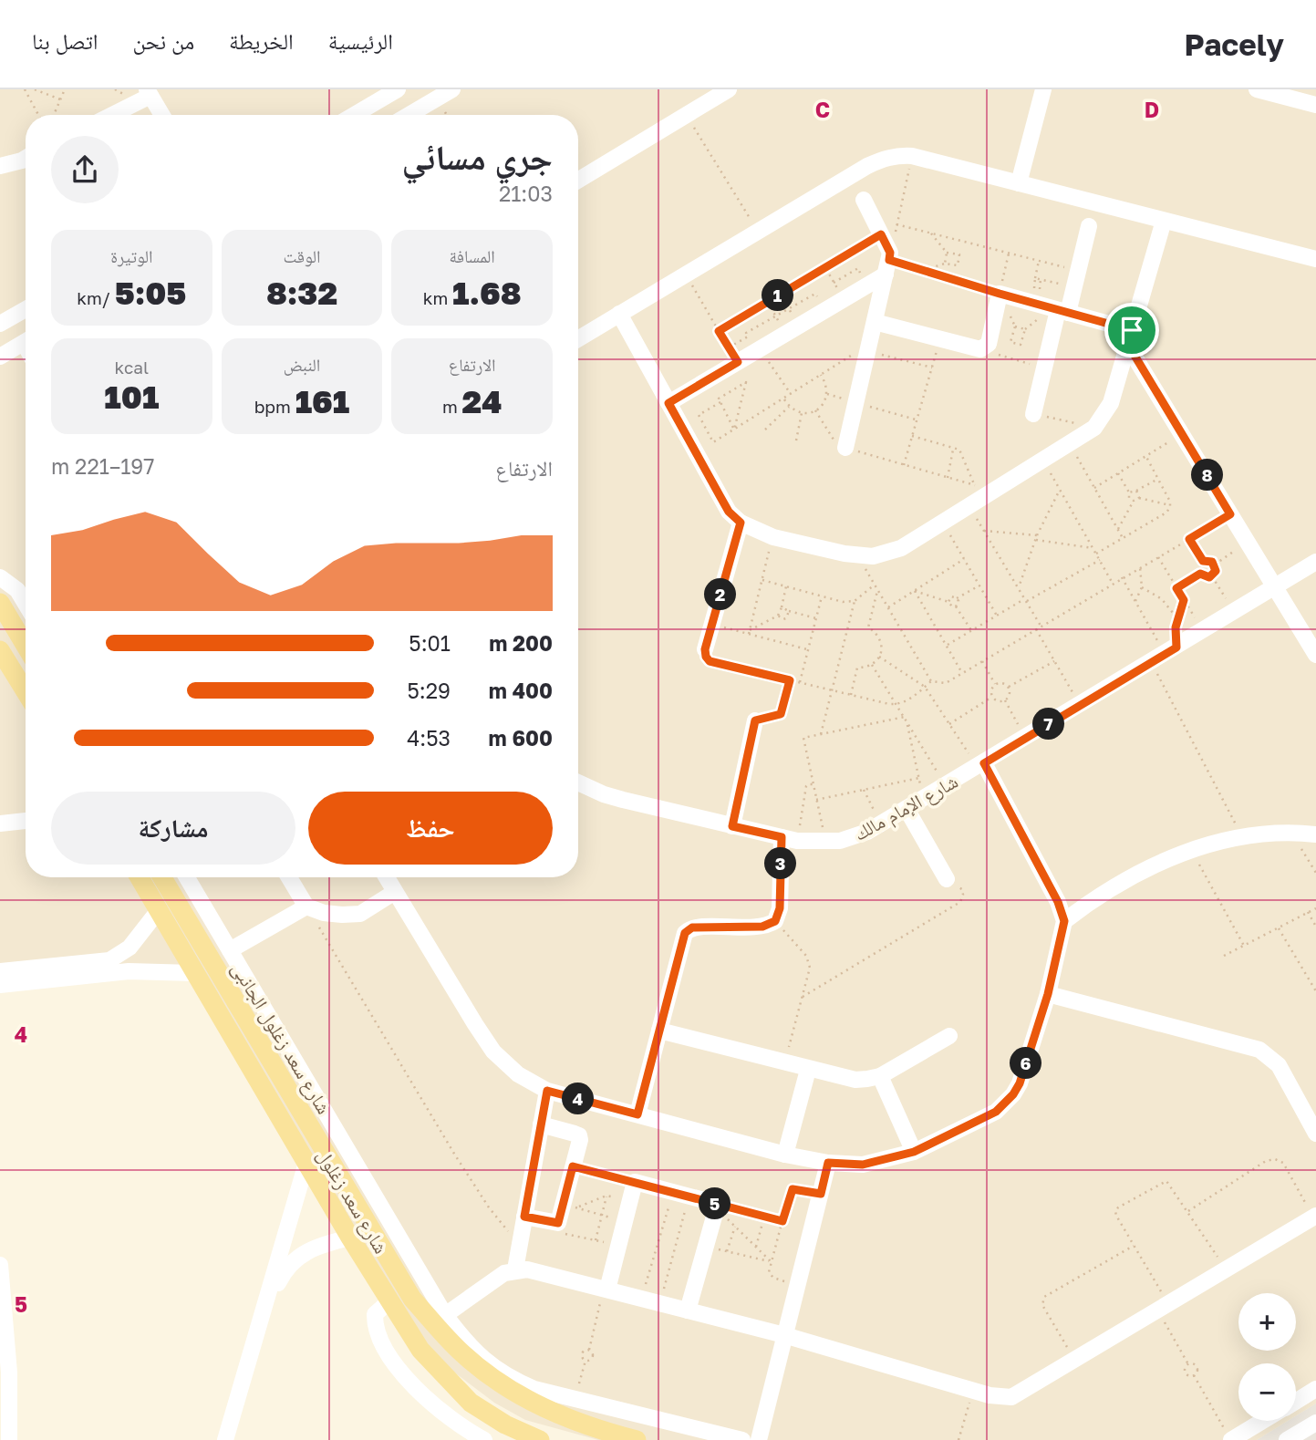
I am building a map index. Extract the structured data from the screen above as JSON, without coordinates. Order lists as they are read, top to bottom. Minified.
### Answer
{"streets":{"main road":["شارع سعد زغلول"],"street":["شارع الإمام مالك","شارع سعد زغلول الجانبى"]},"page":{"header":"Pacely","nav":["الرئيسية","الخريطة","من نحن","اتصل بنا"],"heading":["جري مسائي","21:03"],"stats":[["المسافة","1.68 km"],["الوقت","8:32"],["الوتيرة","5:05 /km"],["الارتفاع","24 m"],["النبض","161 bpm"],["kcal","101"]],"pins":["1","8","2","7","3","6","4","5"],"chart":["الارتفاع","197–221 m"],"list":[{"name":"200 m","note":"5:01"},{"name":"400 m","note":"5:29"},{"name":"600 m","note":"4:53"}],"buttons":["حفظ","مشاركة"],"map_buttons":["+","−"]},"grid":{"columns":["C","D"],"rows":["4","5"]}}
